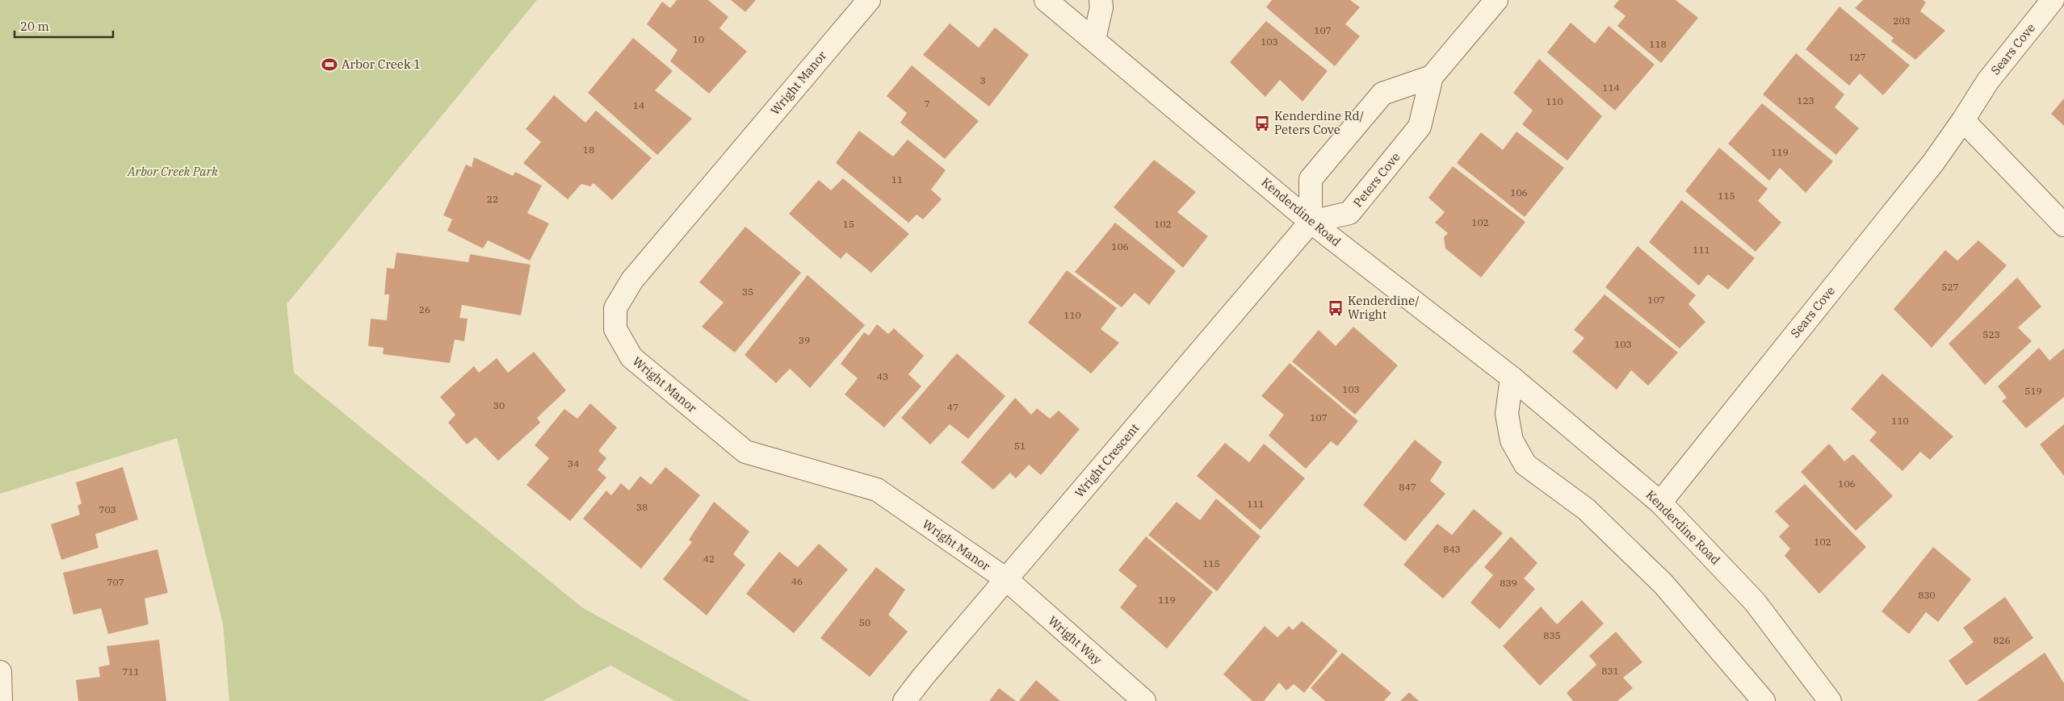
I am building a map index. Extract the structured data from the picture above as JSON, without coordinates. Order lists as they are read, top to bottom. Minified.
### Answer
{"streets":{"street":["Sears Cove","Wright Manor","Peters Cove","Kenderdine Road","Wright Crescent","Wright Way"]},"crossings":[["Sears Cove","Kenderdine Road"],["Wright Manor","Wright Crescent"],["Wright Manor","Wright Way"],["Peters Cove","Kenderdine Road"],["Peters Cove","Wright Crescent"],["Kenderdine Road","Wright Crescent"],["Wright Crescent","Wright Way"]],"parks":["Arbor Creek Park"],"places":{"sports":["Arbor Creek 1"],"bus stop":["Kenderdine Rd/ Peters Cove","Kenderdine/ Wright"]},"house_numbers":["203","107","10","103","118","127","3","114","123","110","7","14","18","119","11","106","115","22","102","15","102","106","111","527","35","107","26","110","523","39","103","43","103","519","30","47","107","110","51","34","106","847","111","38","703","102","843","42","115","46","707","839","830","119","50","835","826","831","711"],"scale_bar":"20 m"}
